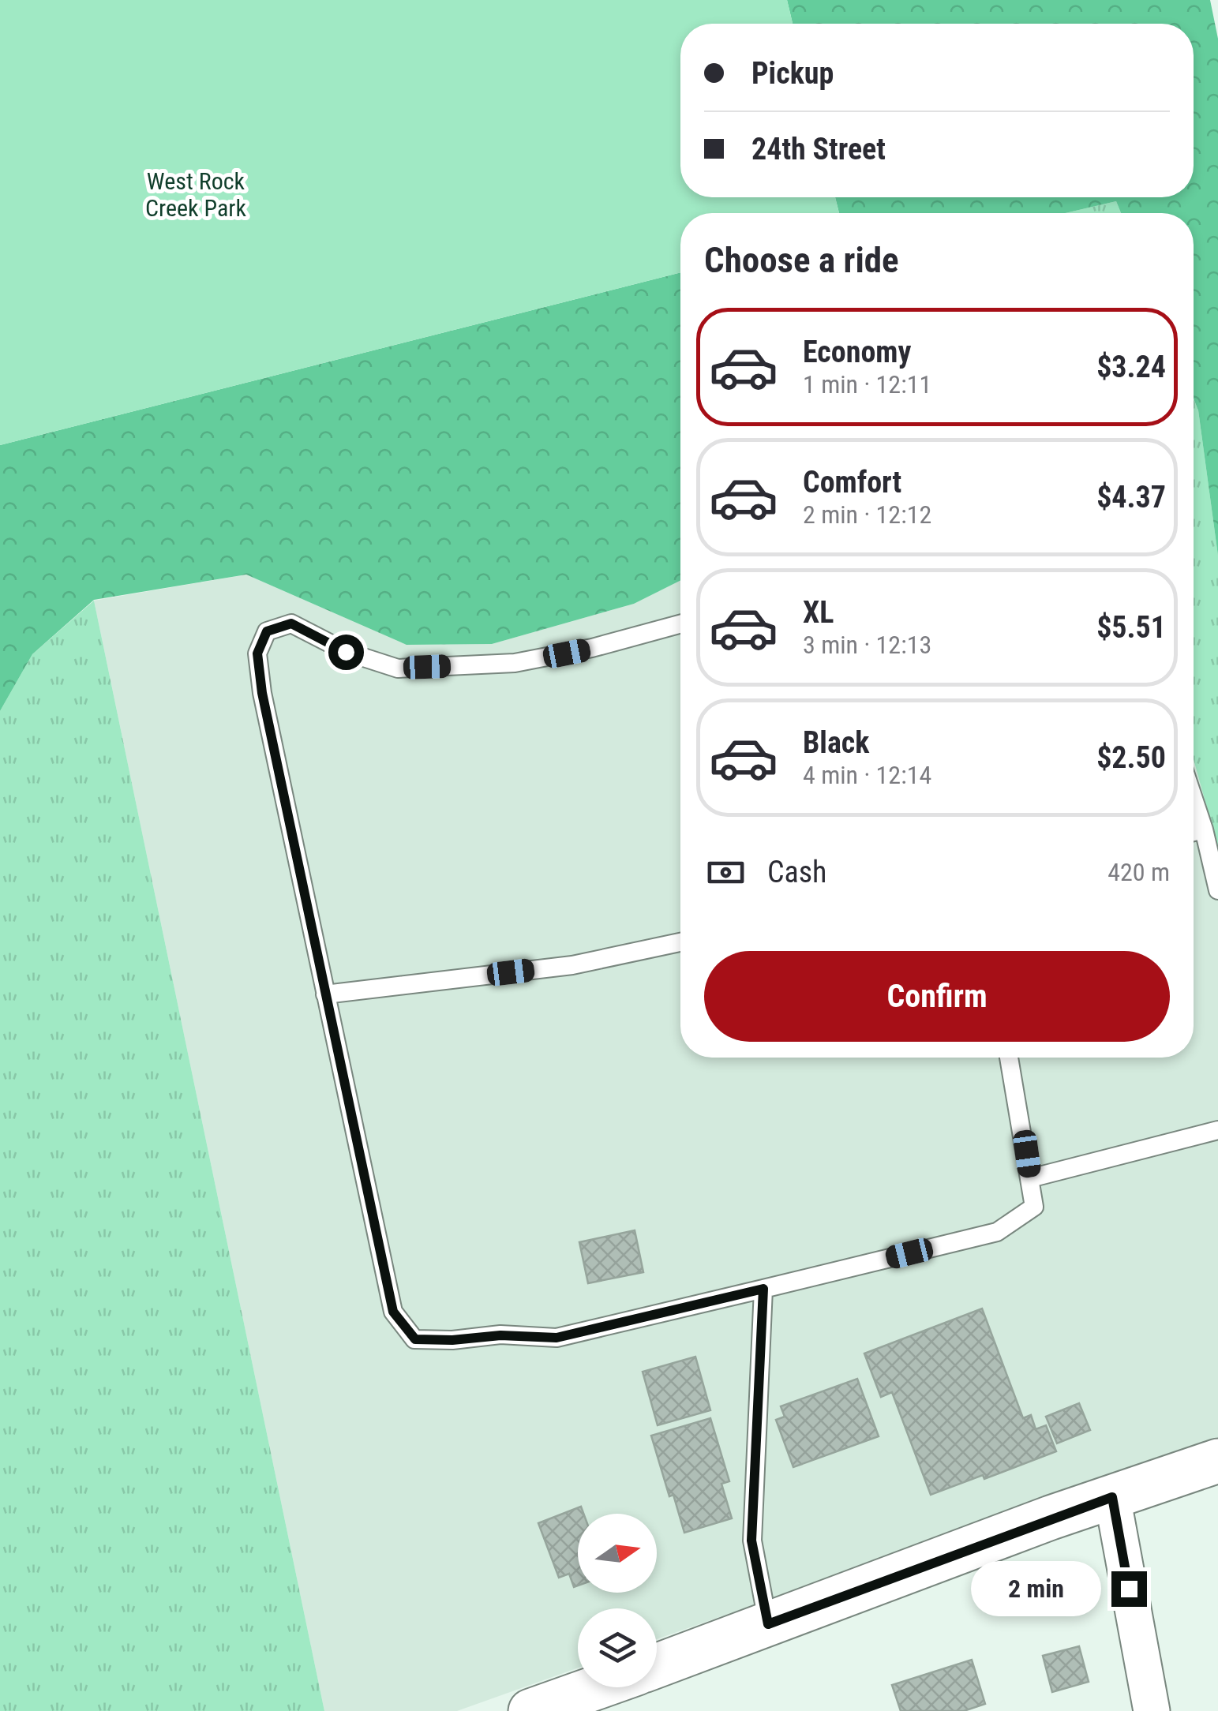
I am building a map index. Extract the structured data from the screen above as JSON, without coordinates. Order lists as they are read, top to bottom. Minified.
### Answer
{"parks":["West Rock Creek Park"],"north":"right","page":{"banner":["Pickup","24th Street"],"heading":"Choose a ride","list":[{"name":"Economy","note":"1 min · 12:11","value":"$3.24"},{"name":"Comfort","note":"2 min · 12:12","value":"$4.37"},{"name":"XL","note":"3 min · 12:13","value":"$5.51"},{"name":"Black","note":"4 min · 12:14","value":"$2.50"}],"pay":["Cash","420 m"],"buttons":"Confirm","bubble":"2 min"}}
